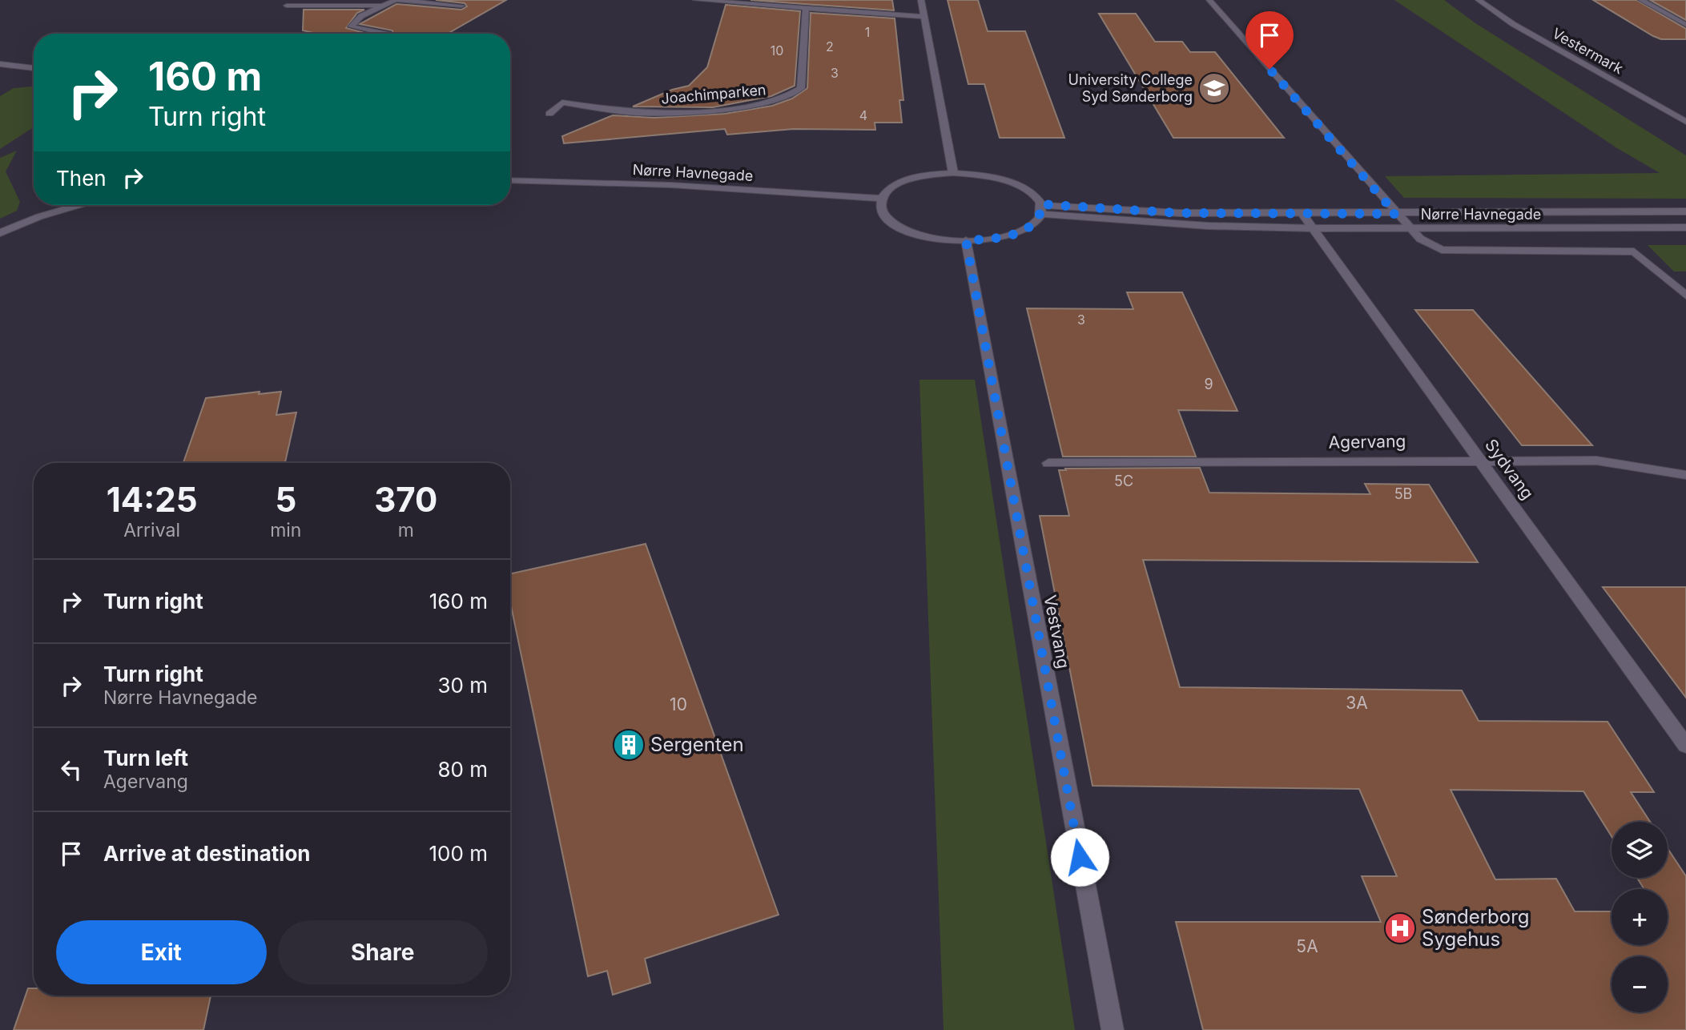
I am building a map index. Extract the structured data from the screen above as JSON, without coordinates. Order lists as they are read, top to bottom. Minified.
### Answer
{"streets":{"street":["Vestermark","Joachimparken","Nørre Havnegade","Agervang","Sydvang","Vestvang"]},"crossings":[["Nørre Havnegade","Sydvang"],["Agervang","Sydvang"]],"places":{"school or university":["University College Syd Sønderborg"],"building":["Sergenten"],"hospital":["Sønderborg Sygehus"]},"house_numbers":["1","2","10","3","4","3","9","5C","5B","3A","10","5A"],"page":{"turn":["160 m","Turn right"],"then":"Then","eta":["14:25","Arrival","5","min","370","m"],"list":[{"name":"Turn right","value":"160 m"},{"name":"Turn right","note":"Nørre Havnegade","value":"30 m"},{"name":"Turn left","note":"Agervang","value":"80 m"},{"name":"Arrive at destination","value":"100 m"}],"map_buttons":["+","−"],"buttons":["Exit","Share"]}}
